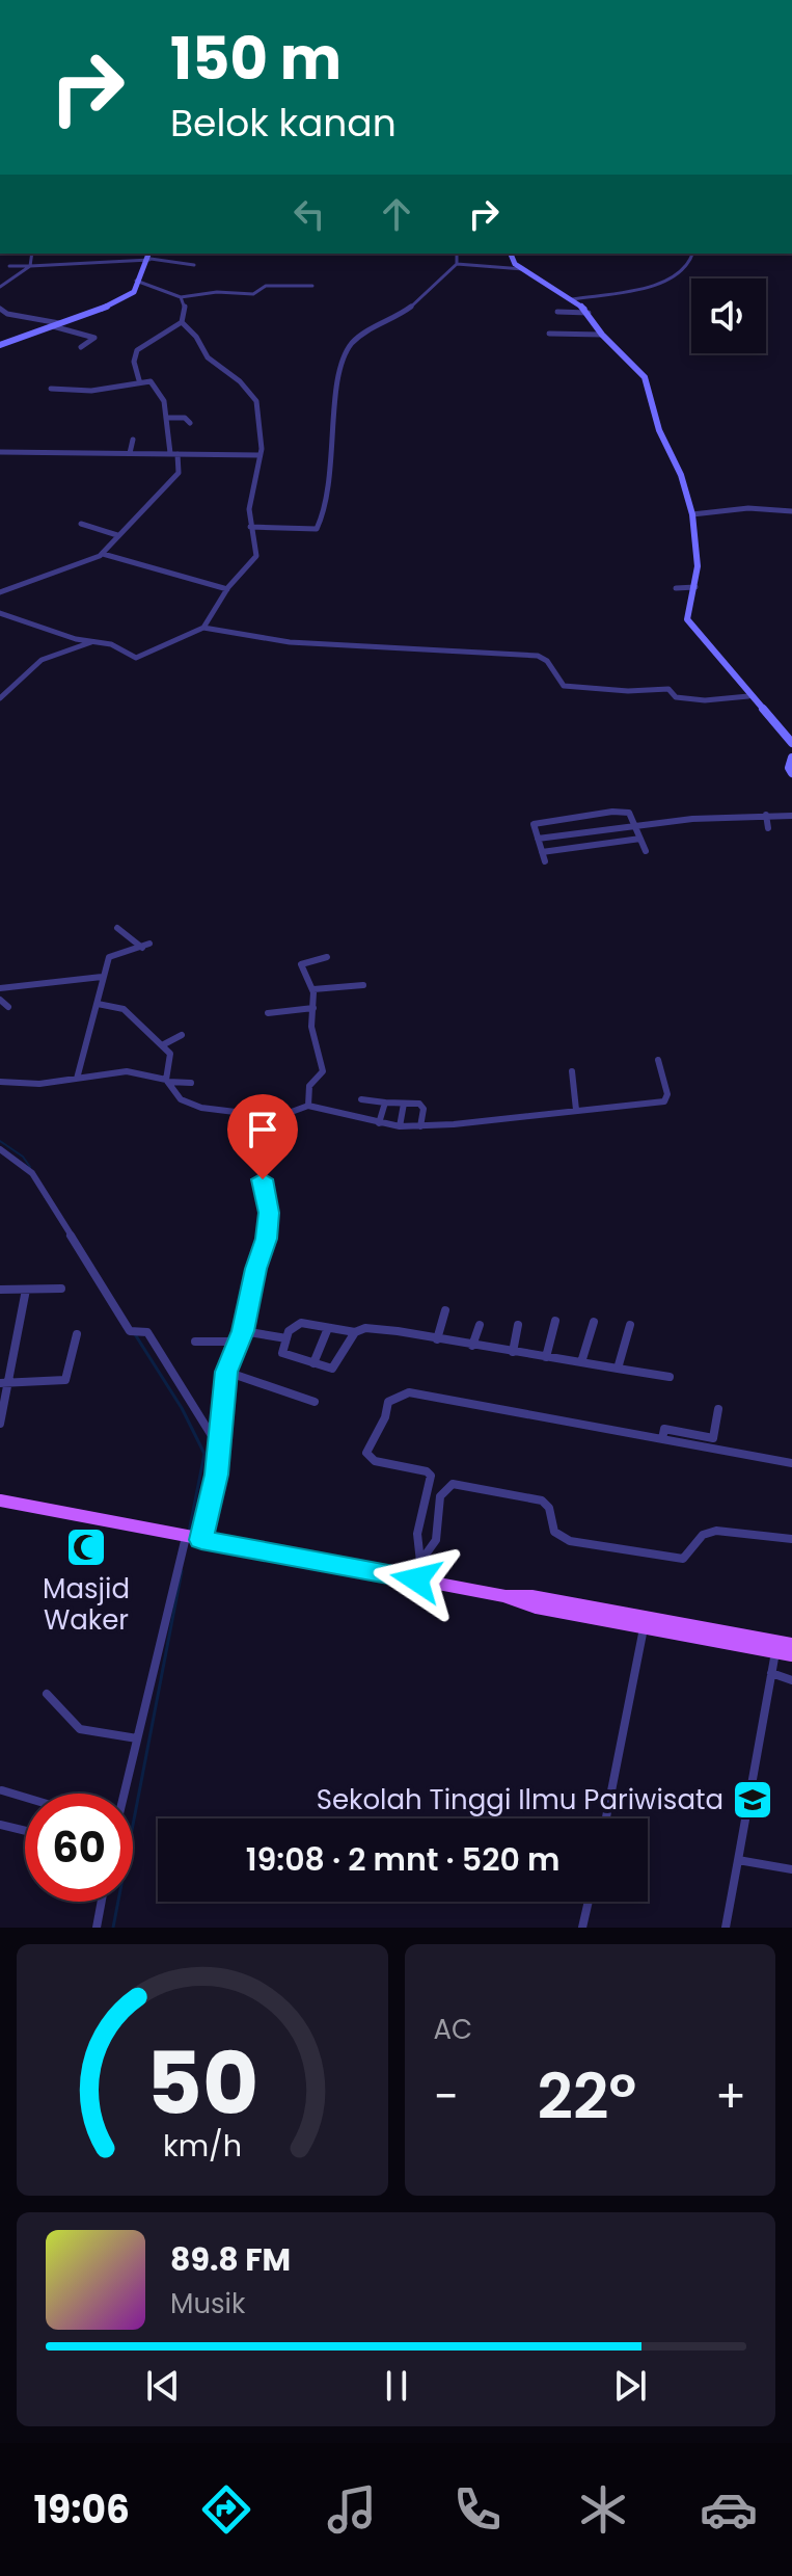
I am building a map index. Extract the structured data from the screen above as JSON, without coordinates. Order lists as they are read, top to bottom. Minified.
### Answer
{"places":{"mosque":["Masjid Waker"],"school or university":["Sekolah Tinggi Ilmu Pariwisata"]},"page":{"turn":["150 m","Belok kanan"],"limit":"60","trip":"19:08 · 2 mnt · 520 m","tile":"AC","heat":["−","22°","+"],"song":["89.8 FM","Musik"],"tabs":"19:06","gauge":["50","km/h"]}}
